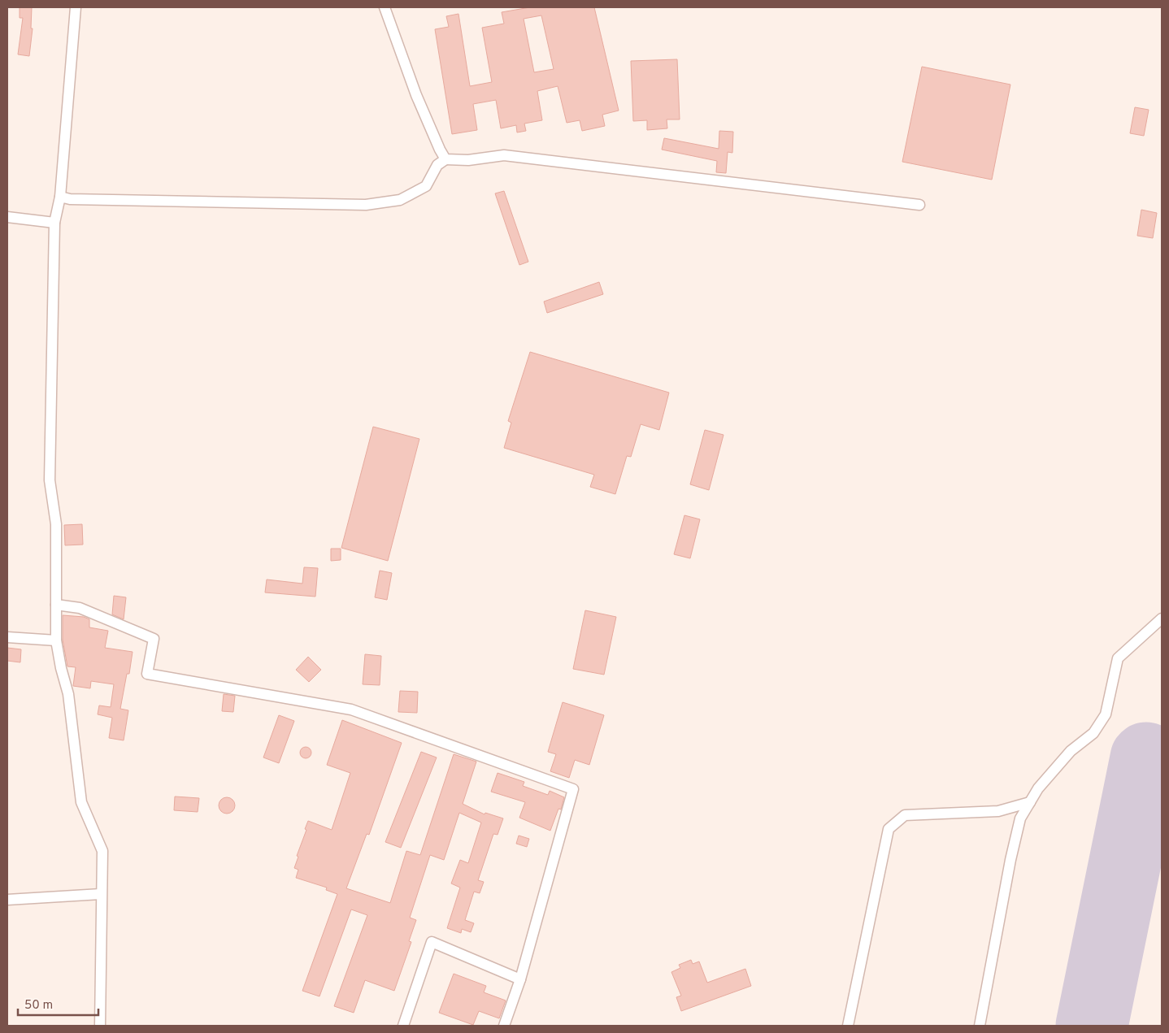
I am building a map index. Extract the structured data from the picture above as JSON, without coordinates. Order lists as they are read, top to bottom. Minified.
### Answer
{"scale_bar":"50 m"}
